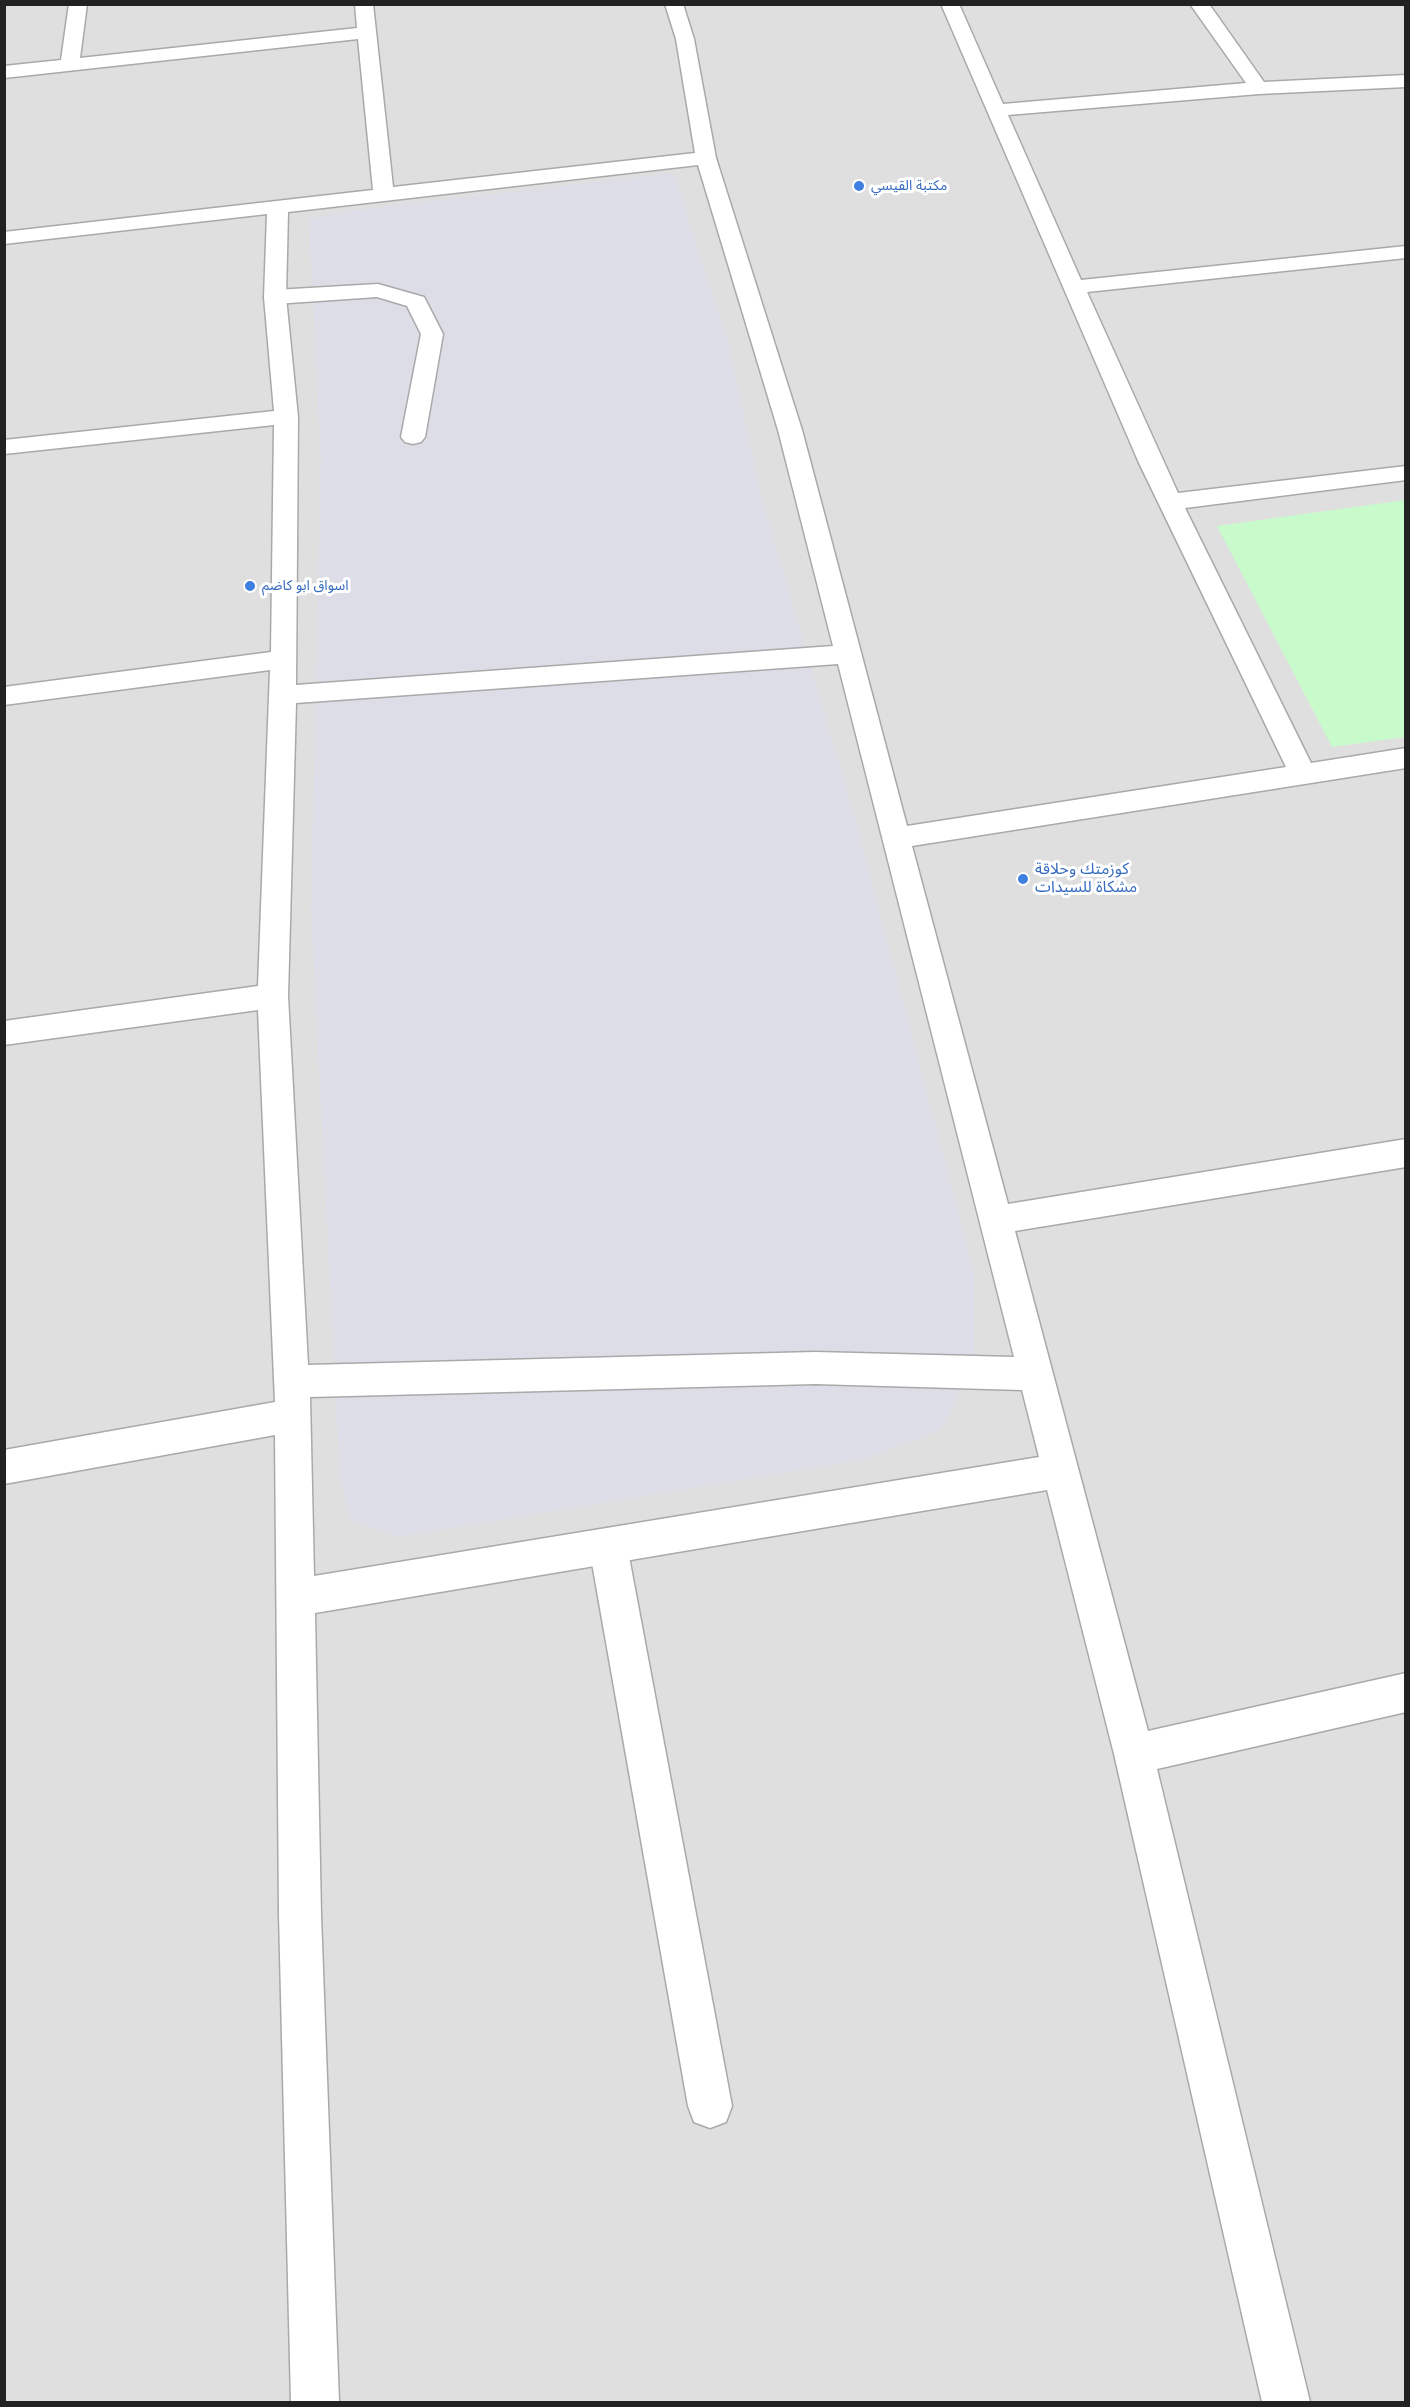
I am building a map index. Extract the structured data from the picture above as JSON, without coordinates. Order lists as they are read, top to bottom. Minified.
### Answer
{"places":["مكتبة القيسي","اسواق ابو كاضم","كوزمتك وحلاقة مشكاة للسيدات"]}
